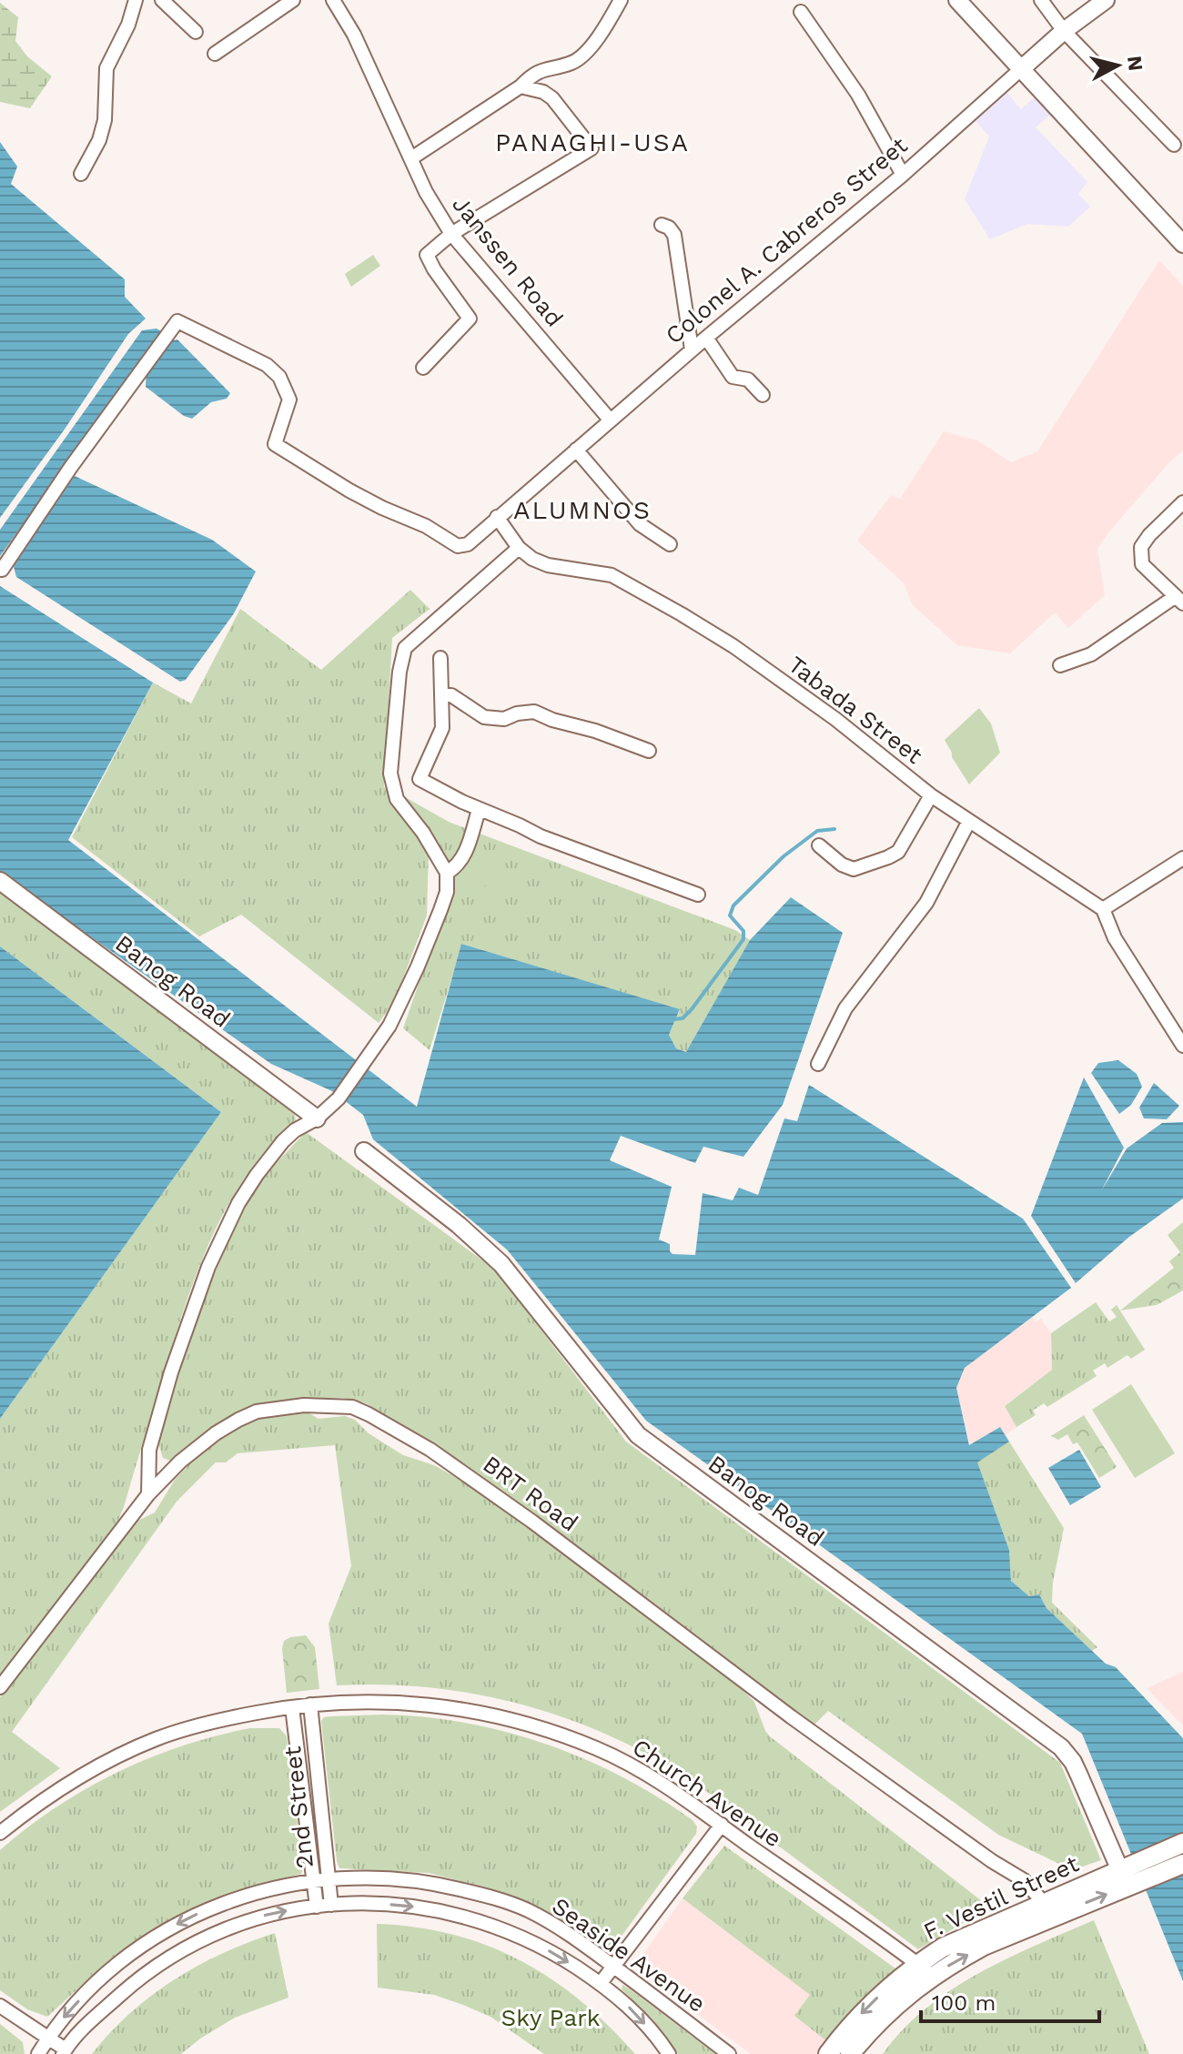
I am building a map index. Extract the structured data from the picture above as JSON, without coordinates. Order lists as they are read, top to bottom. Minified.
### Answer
{"streets":{"main road":["F. Vestil Street"],"street":["Colonel A. Cabreros Street","Janssen Road","Tabada Street","Banog Road","BRT Road","Church Avenue","2nd Street","Seaside Avenue"]},"crossings":[["Colonel A. Cabreros Street","Janssen Road"],["Colonel A. Cabreros Street","Tabada Street"],["Banog Road","F. Vestil Street"],["BRT Road","F. Vestil Street"],["Church Avenue","2nd Street"],["Church Avenue","F. Vestil Street"],["2nd Street","Seaside Avenue"]],"districts":["PANAGHI-USA","ALUMNOS"],"parks":["Sky Park"],"scale_bar":"100 m","north":"right"}
